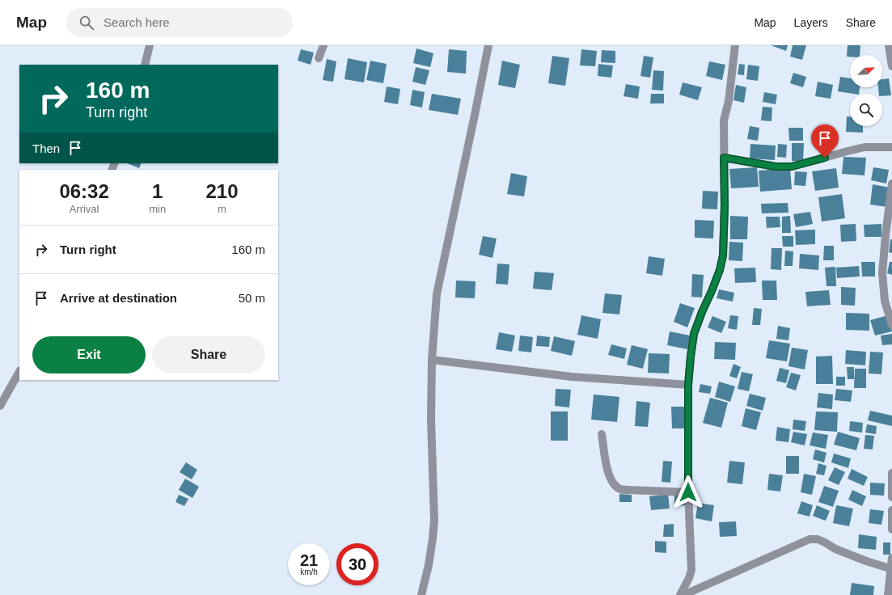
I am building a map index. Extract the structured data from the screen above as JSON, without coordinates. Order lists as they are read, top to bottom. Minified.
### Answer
{"north":"top right","page":{"header":"Map","search":"Search here","nav":["Map","Layers","Share"],"turn":["160 m","Turn right"],"then":"Then","eta":["06:32","Arrival","1","min","210","m"],"list":[{"name":"Turn right","value":"160 m"},{"name":"Arrive at destination","value":"50 m"}],"buttons":["Exit","Share"],"speed":"21 km/h","limit":"30"}}
